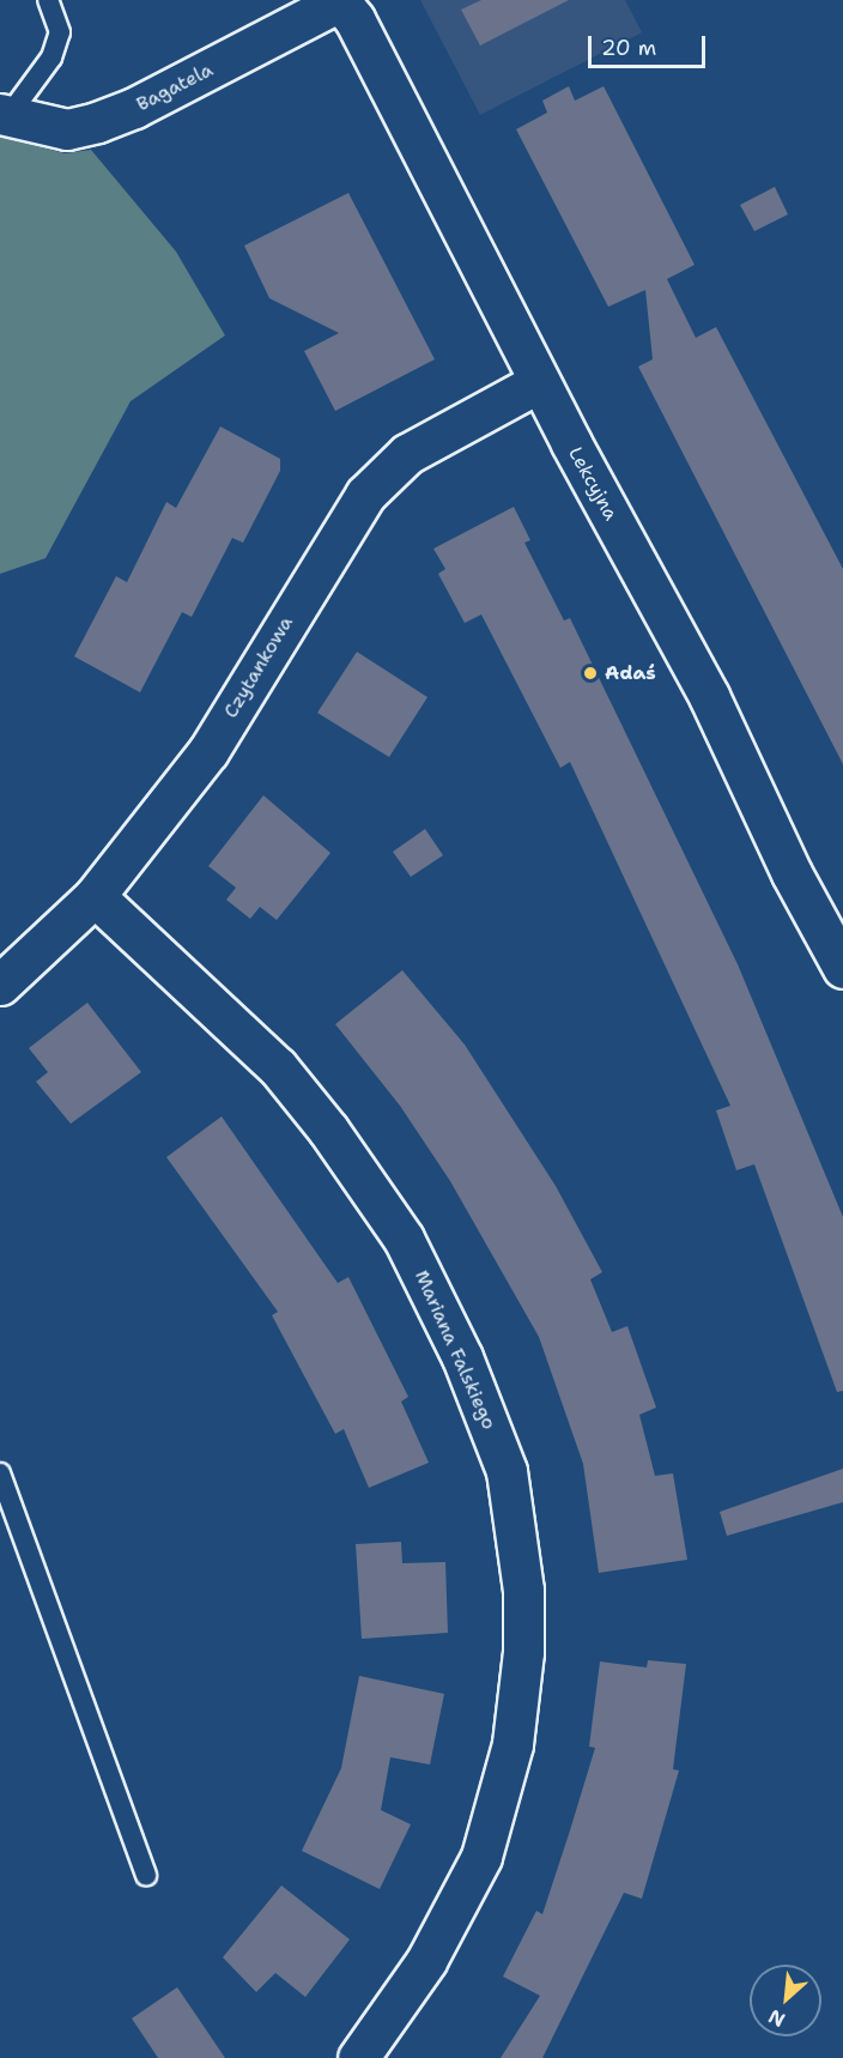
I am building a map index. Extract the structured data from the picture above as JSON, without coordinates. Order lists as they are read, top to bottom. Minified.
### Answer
{"streets":{"street":["Bagatela","Lekcyjna","Czytankowa","Mariana Falskiego"]},"crossings":[["Bagatela","Lekcyjna"],["Lekcyjna","Czytankowa"],["Czytankowa","Mariana Falskiego"]],"places":["Adaś"],"scale_bar":"20 m","north":"bottom left"}
